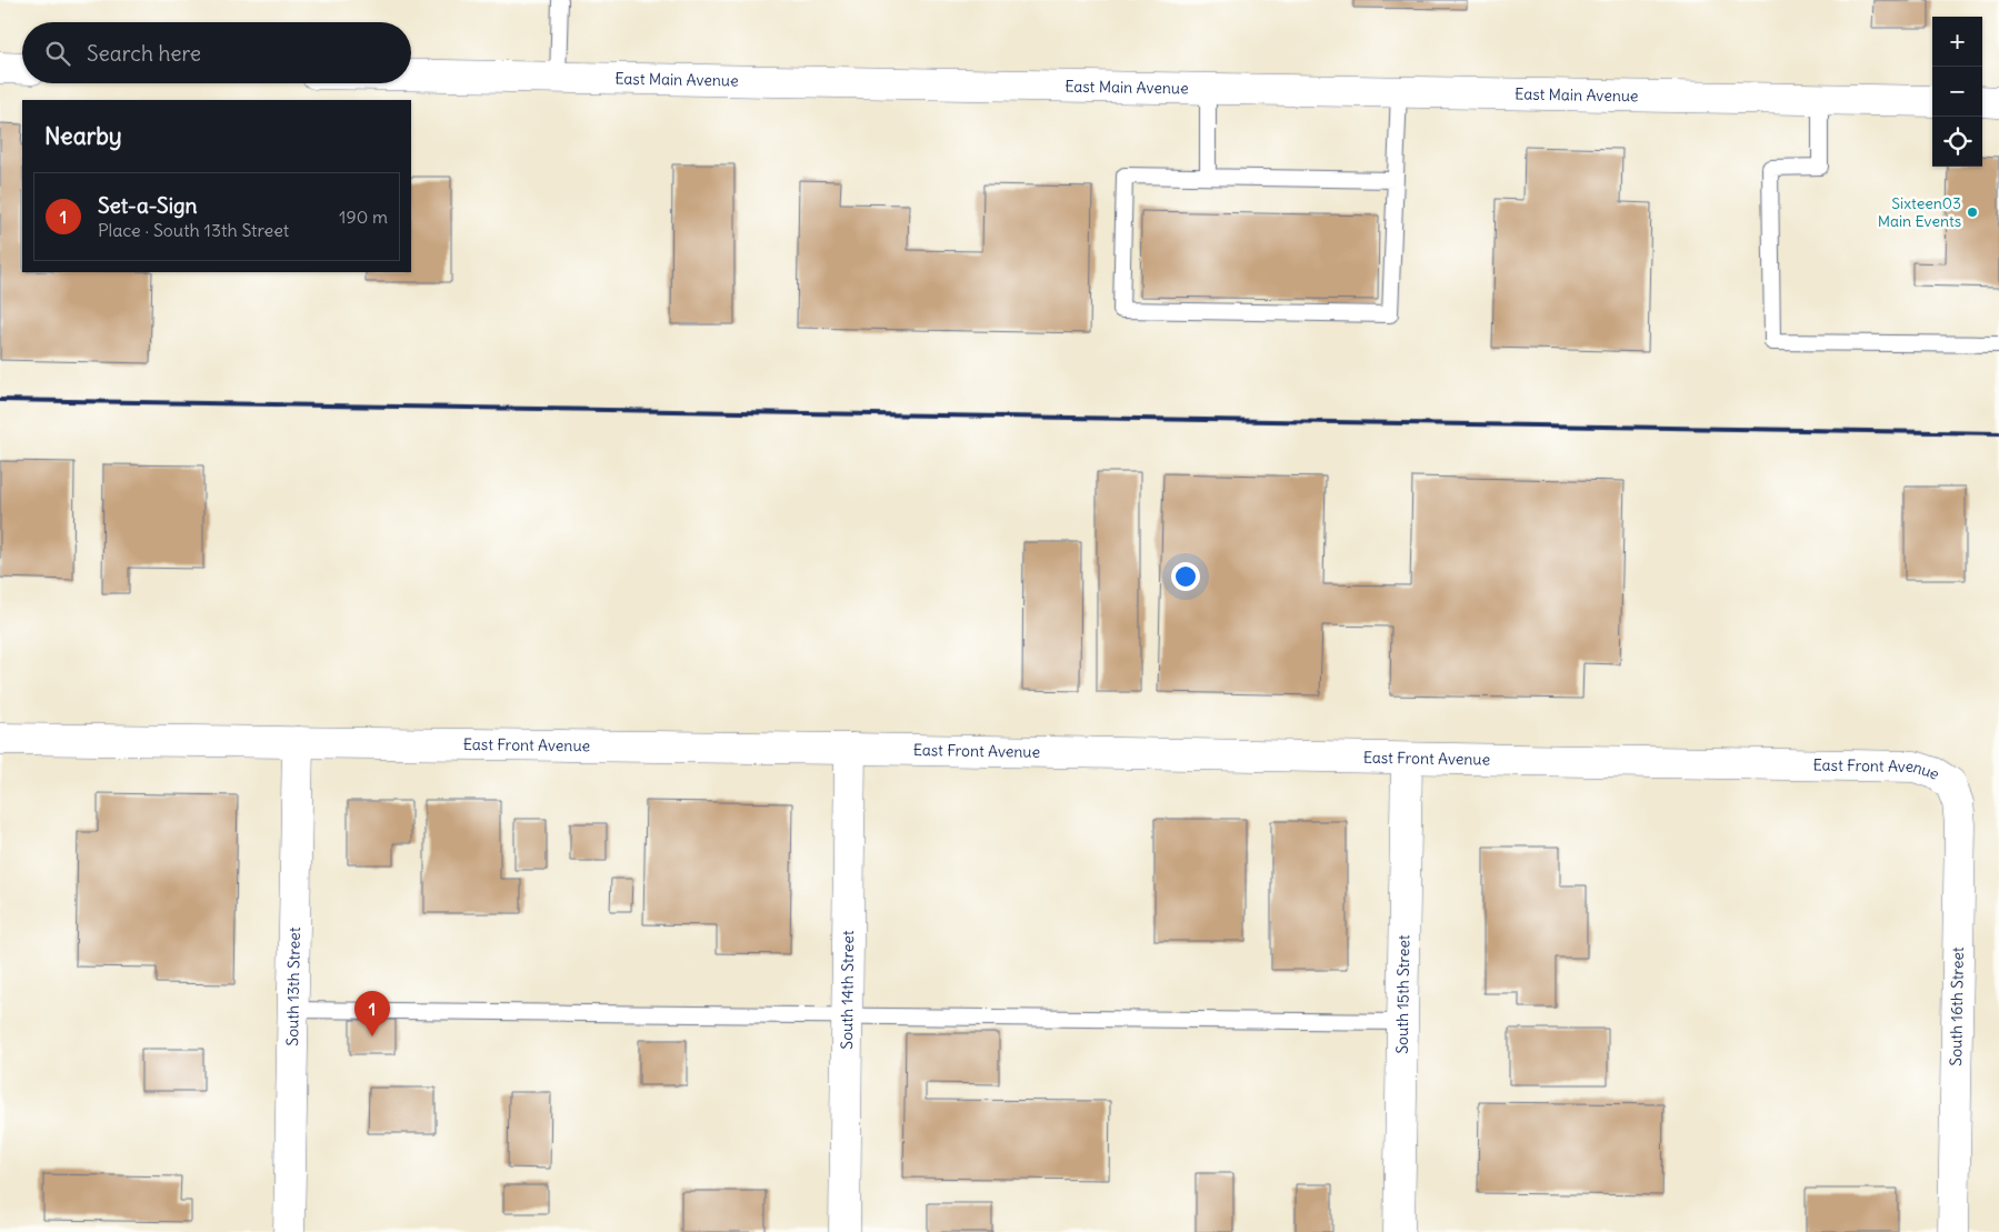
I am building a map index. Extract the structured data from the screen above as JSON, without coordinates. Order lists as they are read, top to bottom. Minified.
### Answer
{"streets":{"street":["East Main Avenue","East Front Avenue","South 13th Street","South 14th Street","South 15th Street","South 16th Street"]},"crossings":[["East Front Avenue","South 13th Street"],["East Front Avenue","South 14th Street"],["East Front Avenue","South 15th Street"],["East Front Avenue","South 16th Street"]],"places":["Sixteen03 Main Events"],"page":{"map_buttons":["+","−"],"search":"Search here","heading":"Nearby","list":[{"mark":"1","name":"Set-a-Sign","note":"Place · South 13th Street","value":"190 m"}],"pins":"1"}}
